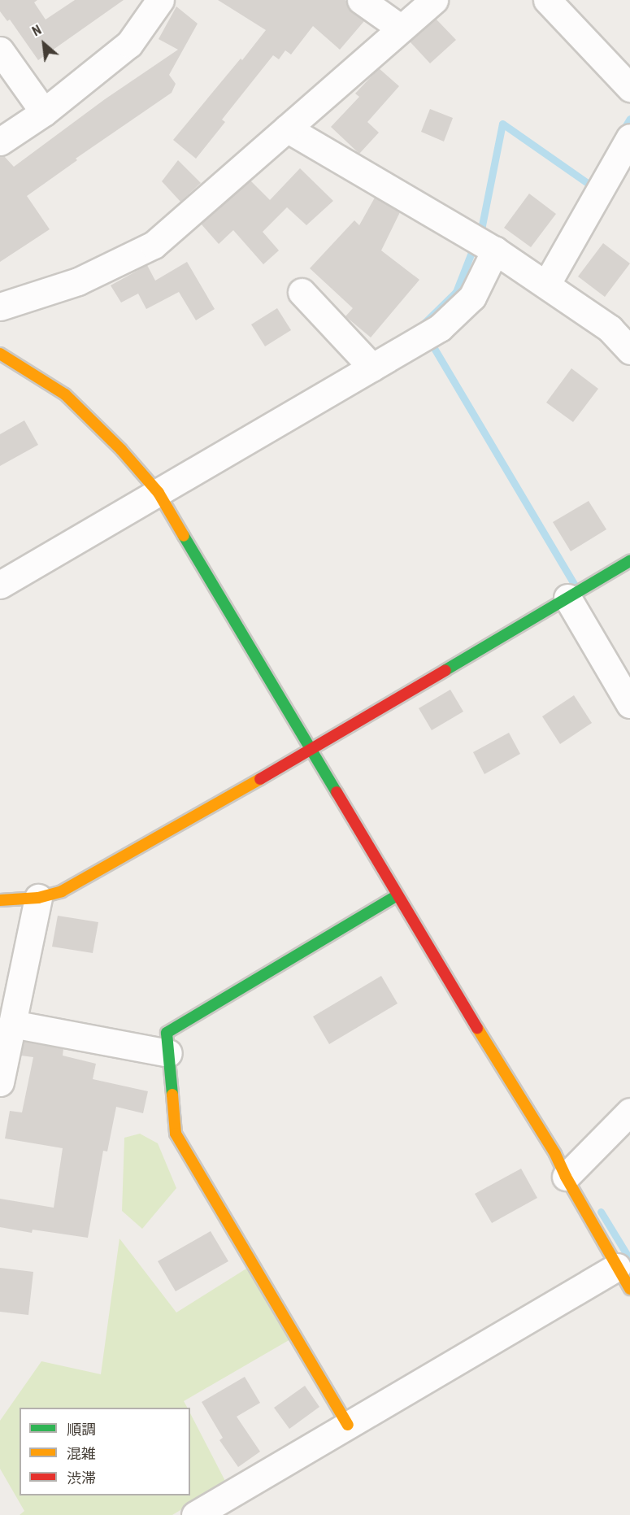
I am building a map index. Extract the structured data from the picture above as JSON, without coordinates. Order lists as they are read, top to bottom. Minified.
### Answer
{"legend":["順調","混雑","渋滞"],"north":"top left"}
